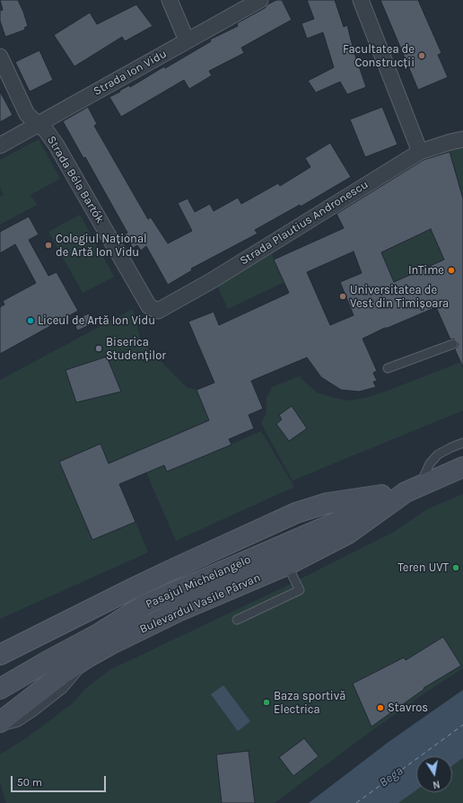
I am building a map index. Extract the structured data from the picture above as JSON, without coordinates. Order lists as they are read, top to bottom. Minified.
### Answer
{"streets":{"main road":["Pasajul Michelangelo","Bulevardul Vasile Pârvan"],"street":["Strada Ion Vidu","Strada Béla Bartók","Strada Plautius Andronescu"]},"crossings":[["Strada Ion Vidu","Strada Béla Bartók"],["Strada Béla Bartók","Strada Plautius Andronescu"],["Pasajul Michelangelo","Bulevardul Vasile Pârvan"]],"water":["Bega"],"places":["Facultatea de Construcții","Colegiul Național de Artă Ion Vidu","InTime","Universitatea de Vest din Timișoara","Liceul de Artă Ion Vidu","Biserica Studenților","Teren UVT","Baza sportivă Electrica","Stavros"],"scale_bar":"50 m","north":"bottom"}
